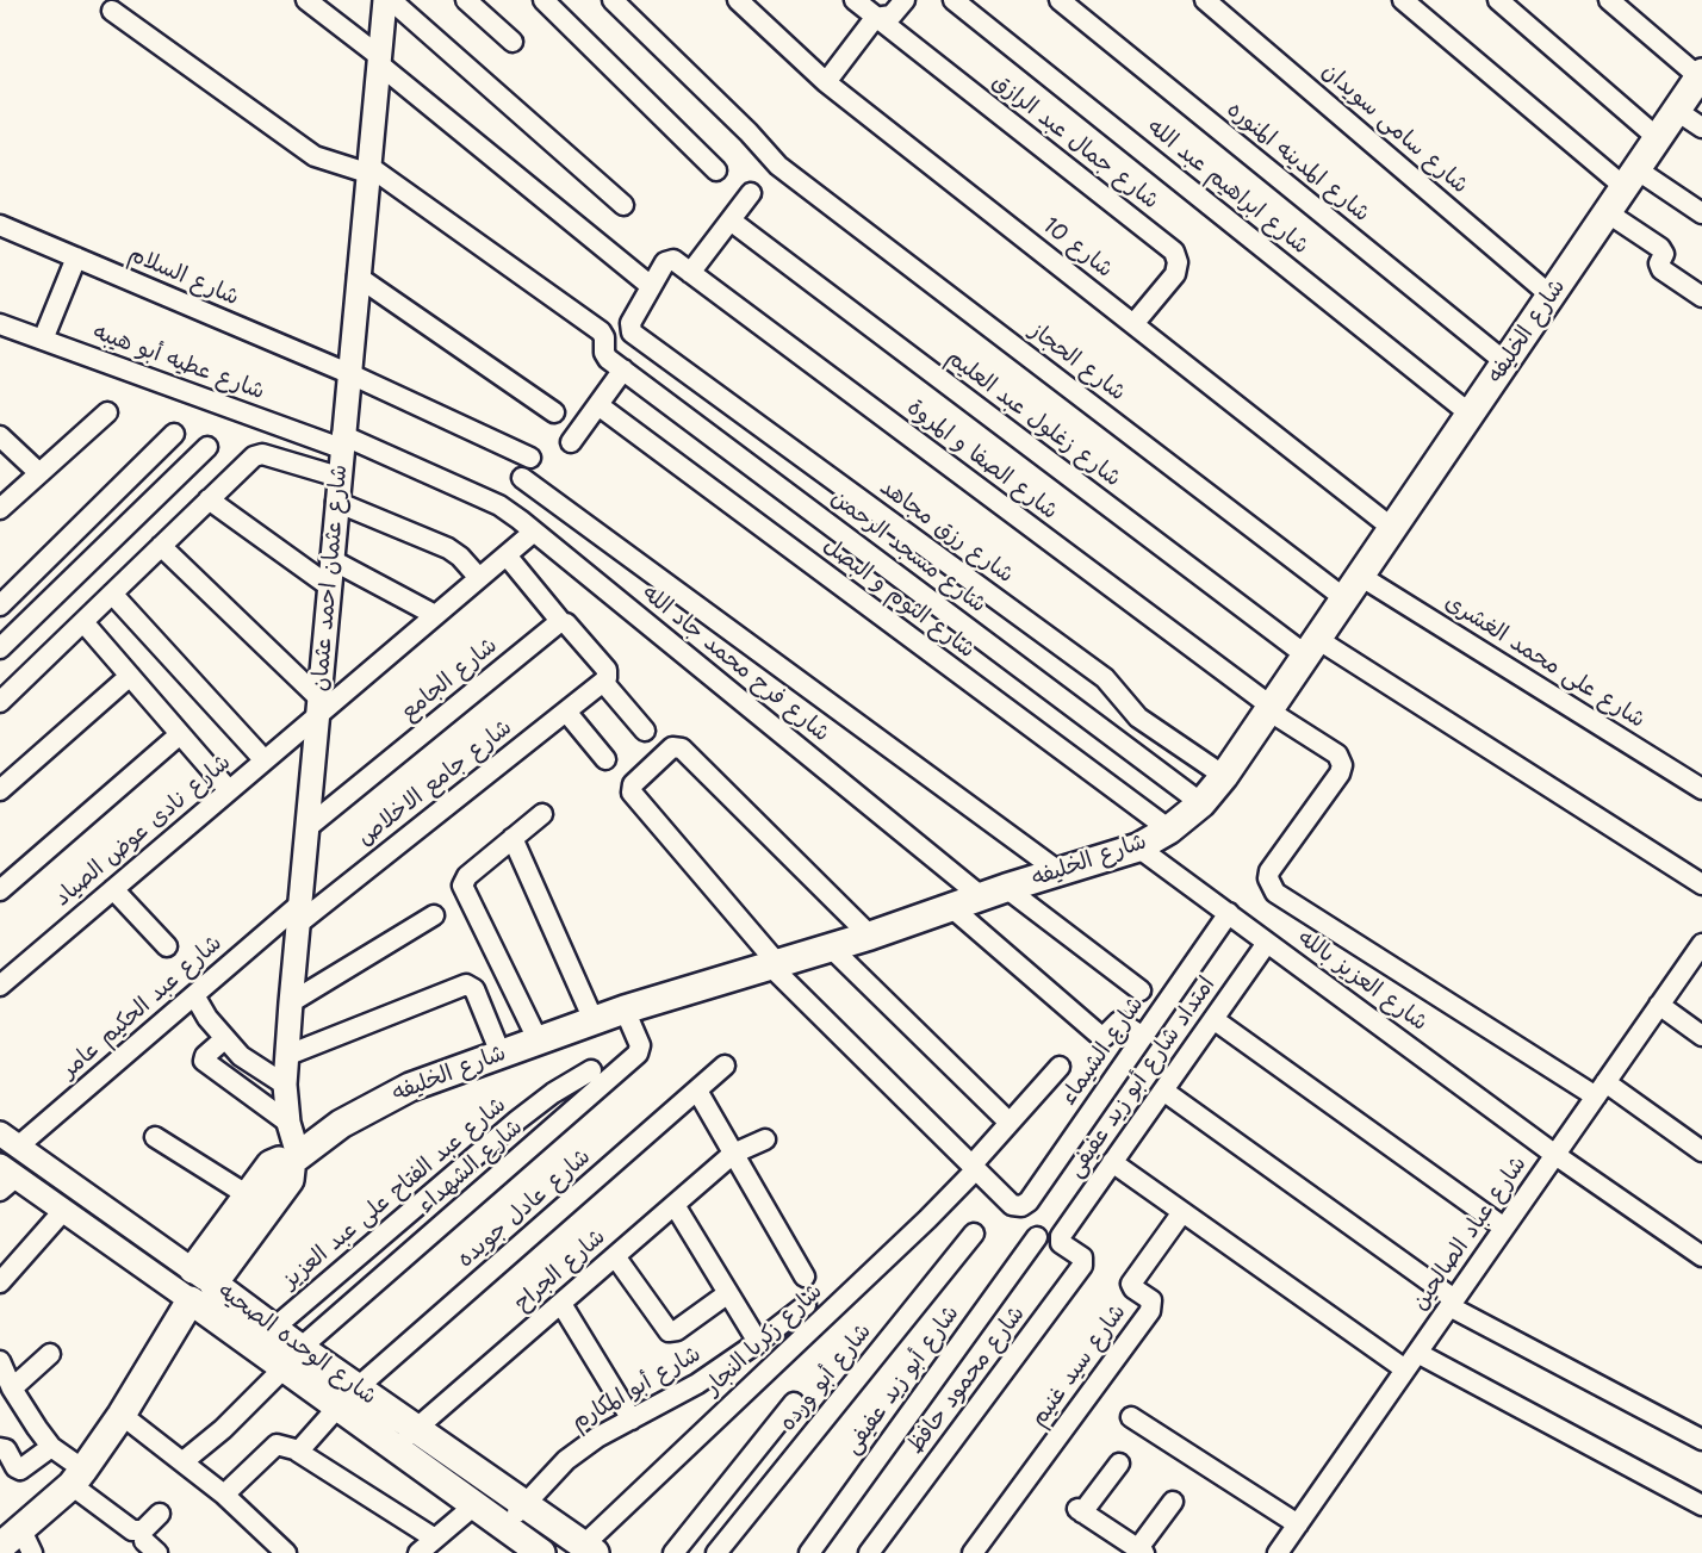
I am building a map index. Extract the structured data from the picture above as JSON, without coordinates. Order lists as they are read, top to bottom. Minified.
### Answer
{"streets":{"main road":["شارع الخليفه","شارع الوحده الصحيه"],"street":["شارع سامى سويدان","شارع جمال عبد الرازق","شارع المدينه المنوره","شارع ابراهيم عبد الله","شارع 10","شارع السلام","شارع عطيه أبو هيبه","شارع الحجاز","شارع زغلول عبد العليم","شارع الصفا و المروة","شارع رزق مجاهد","شارع مسجد الرحمن","شارع عثمان احمد عثمان","شارع الثوم و البصل","شارع على محمد الغشرى","شارع فرح محمد جاد الله","شارع الجامع","شارع جامع الاخلاص","شارع نادى عوض الصياد","شارع العزيز بالله","شارع عبد الحكيم عامر","شارع الشيماء","امتداد شارع أبو زيد عفيفى","شارع الشهداء","شارع عبد الفتاح على عبد العزيز","شارع عادل جويده","شارع عباد الصالحين","شارع الجراح","شارع زكريا النجار","شارع سيد غنيم","شارع أبو ورده","شارع أبو زيد عفيفى","شارع محمود حافظ","شارع أبو المكارم"]},"crossings":[["شارع سامى سويدان","شارع الخليفه"],["شارع جمال عبد الرازق","شارع 10"],["شارع المدينه المنوره","شارع الخليفه"],["شارع ابراهيم عبد الله","شارع الخليفه"],["شارع 10","شارع الخليفه"],["شارع السلام","شارع عثمان احمد عثمان"],["شارع الخليفه","شارع الحجاز"],["شارع الخليفه","شارع زغلول عبد العليم"],["شارع الخليفه","شارع الصفا و المروة"],["شارع الخليفه","شارع رزق مجاهد"],["شارع الخليفه","شارع مسجد الرحمن"],["شارع الخليفه","شارع عثمان احمد عثمان"],["شارع الخليفه","شارع الثوم و البصل"],["شارع الخليفه","شارع على محمد الغشرى"],["شارع الخليفه","شارع فرح محمد جاد الله"],["شارع الخليفه","شارع العزيز بالله"],["شارع الخليفه","شارع الشهداء"],["شارع الخليفه","شارع الوحده الصحيه"],["شارع عطيه أبو هيبه","شارع عثمان احمد عثمان"],["شارع عطيه أبو هيبه","شارع فرح محمد جاد الله"],["شارع الحجاز","شارع على محمد الغشرى"],["شارع الصفا و المروة","شارع رزق مجاهد"],["شارع الصفا و المروة","شارع عباد الصالحين"],["شارع مسجد الرحمن","شارع عثمان احمد عثمان"],["شارع عثمان احمد عثمان","شارع الجامع"],["شارع عثمان احمد عثمان","شارع جامع الاخلاص"],["شارع عثمان احمد عثمان","شارع نادى عوض الصياد"],["شارع عثمان احمد عثمان","شارع عبد الحكيم عامر"],["شارع فرح محمد جاد الله","شارع نادى عوض الصياد"],["شارع جامع الاخلاص","شارع عبد الحكيم عامر"],["شارع العزيز بالله","شارع الشيماء"],["شارع العزيز بالله","امتداد شارع أبو زيد عفيفى"],["شارع العزيز بالله","شارع عباد الصالحين"],["شارع عبد الحكيم عامر","شارع الوحده الصحيه"],["شارع الشيماء","شارع زكريا النجار"],["امتداد شارع أبو زيد عفيفى","شارع محمود حافظ"],["شارع الشهداء","شارع عبد الفتاح على عبد العزيز"],["شارع الشهداء","شارع الوحده الصحيه"],["شارع عبد الفتاح على عبد العزيز","شارع الوحده الصحيه"],["شارع عادل جويده","شارع الوحده الصحيه"],["شارع الجراح","شارع الوحده الصحيه"],["شارع زكريا النجار","شارع الوحده الصحيه"],["شارع الوحده الصحيه","شارع أبو المكارم"]]}
